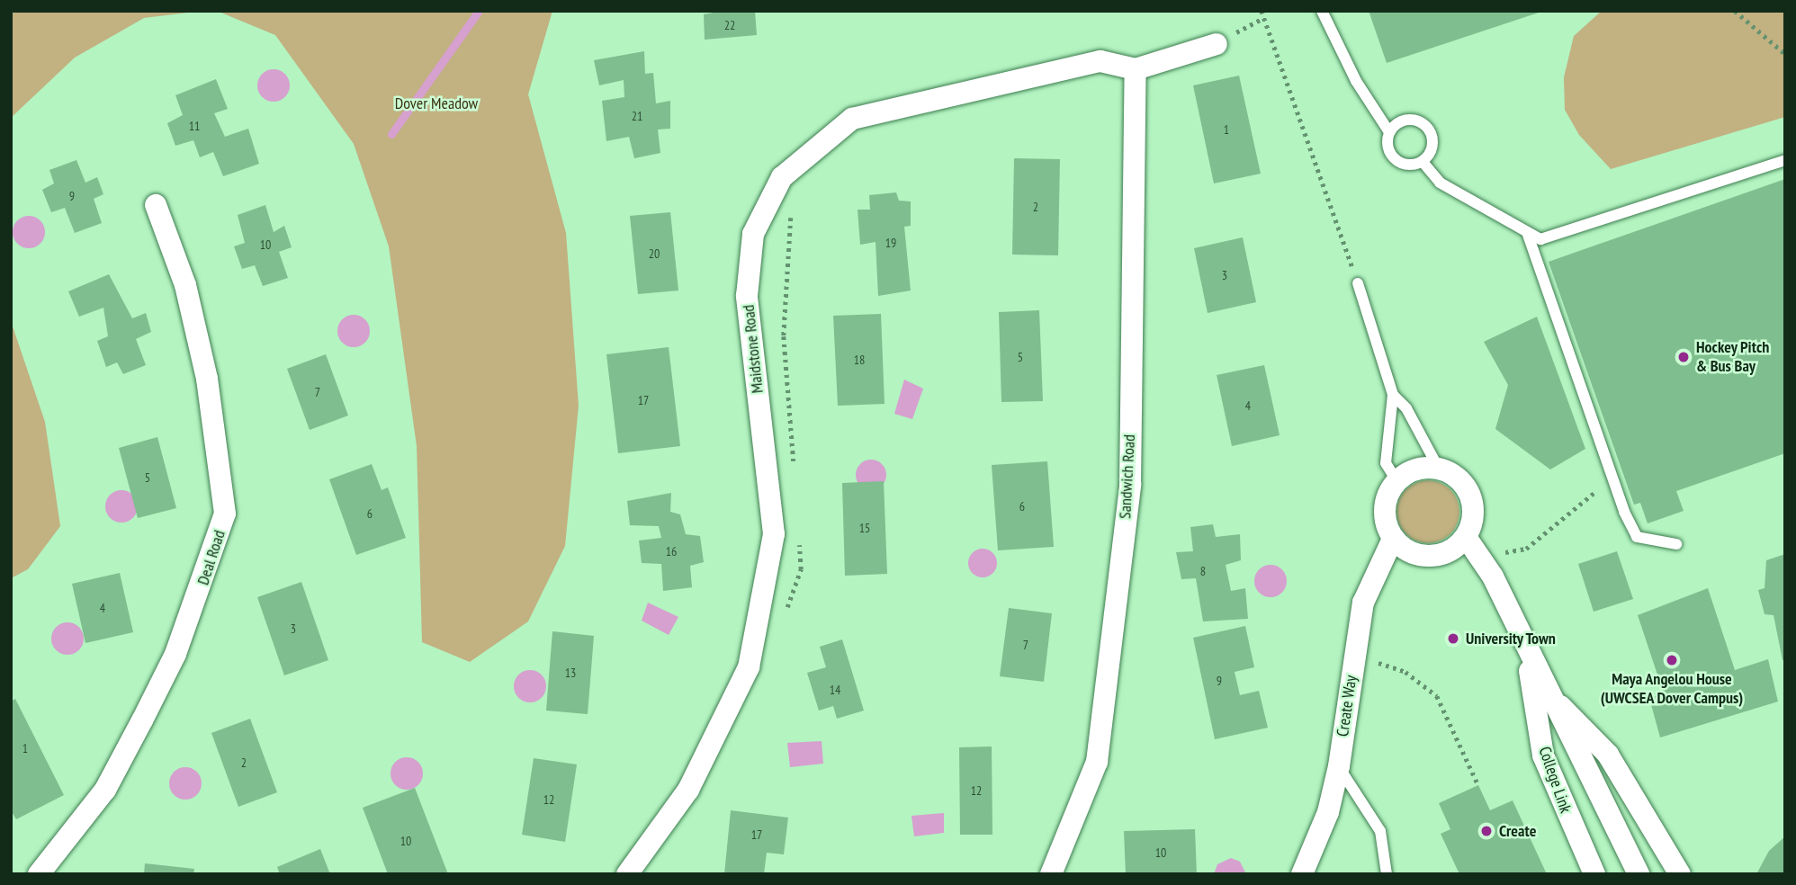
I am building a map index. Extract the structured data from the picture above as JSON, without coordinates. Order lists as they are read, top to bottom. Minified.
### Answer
{"streets":{"street":["Maidstone Road","Sandwich Road","Deal Road","Create Way","College Link"]},"crossings":[["Maidstone Road","Sandwich Road"]],"parks":["Dover Meadow"],"places":["Hockey Pitch & Bus Bay","University Town","Maya Angelou House (UWCSEA Dover Campus)","Create"],"house_numbers":["22","21","11","1","9","2","19","10","20","3","5","18","7","17","4","5","6","6","15","16","8","4","3","7","13","9","14","1","2","12","12","17","10","10"]}
